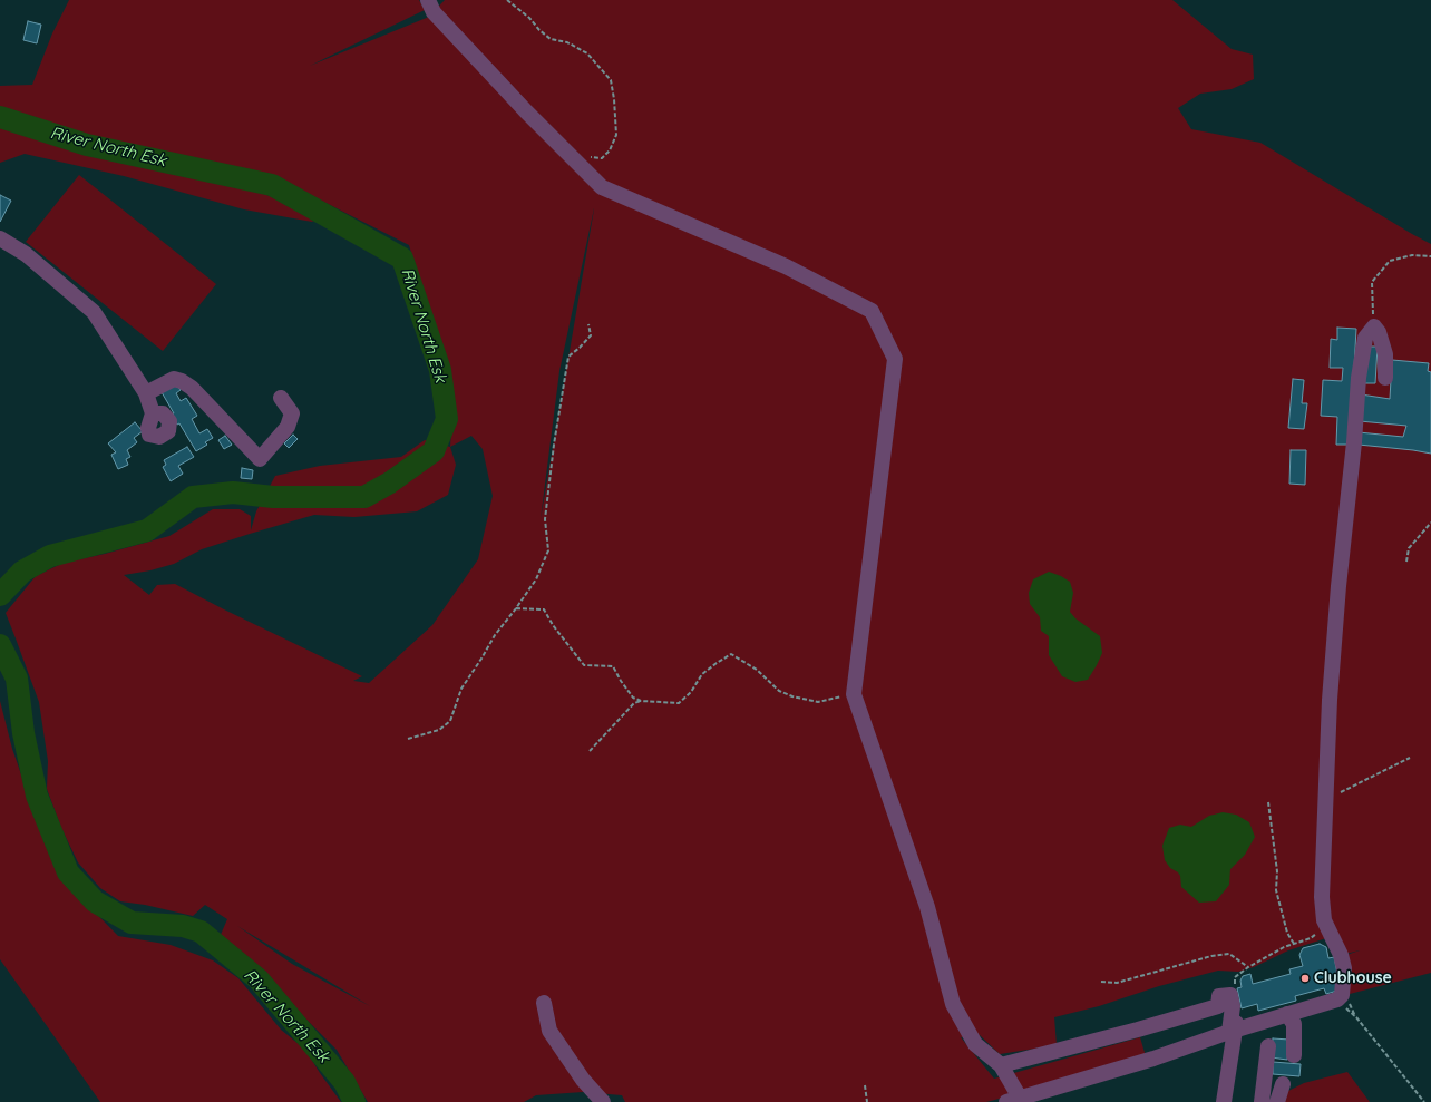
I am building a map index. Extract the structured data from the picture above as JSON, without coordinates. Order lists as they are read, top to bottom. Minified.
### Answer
{"water":["River North Esk"],"places":["Clubhouse"]}
